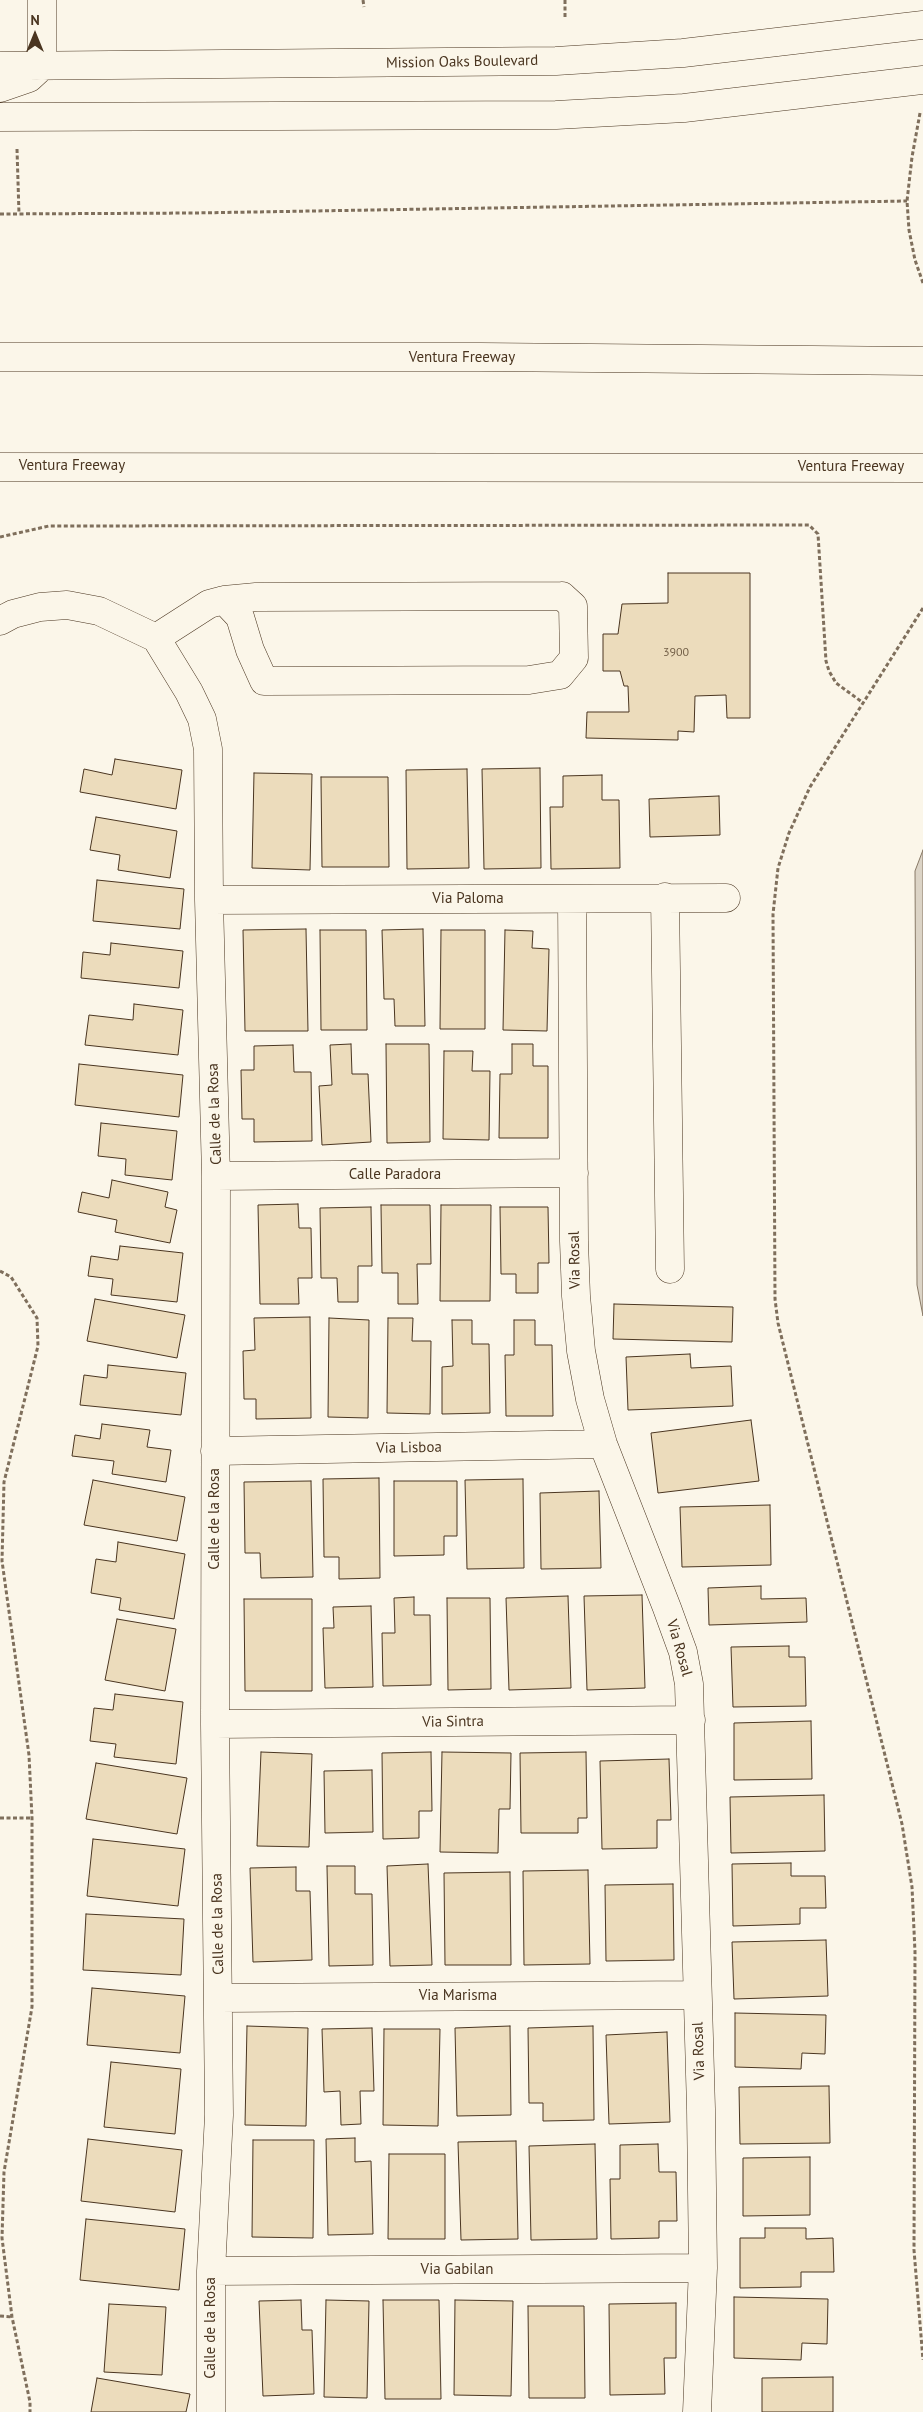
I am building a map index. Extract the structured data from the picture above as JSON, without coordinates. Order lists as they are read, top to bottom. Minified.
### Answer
{"streets":{"main road":["Mission Oaks Boulevard","Ventura Freeway","Via Paloma","Calle de la Rosa","Calle Paradora","Via Rosal","Via Lisboa","Via Sintra","Via Marisma","Via Gabilan"]},"crossings":[["Via Paloma","Calle de la Rosa"],["Via Paloma","Via Rosal"],["Calle de la Rosa","Calle Paradora"],["Calle de la Rosa","Via Lisboa"],["Calle de la Rosa","Via Sintra"],["Calle de la Rosa","Via Marisma"],["Calle de la Rosa","Via Gabilan"],["Calle Paradora","Via Rosal"],["Via Rosal","Via Lisboa"],["Via Rosal","Via Sintra"],["Via Rosal","Via Marisma"],["Via Rosal","Via Gabilan"]],"house_numbers":["3900"],"north":"top"}
